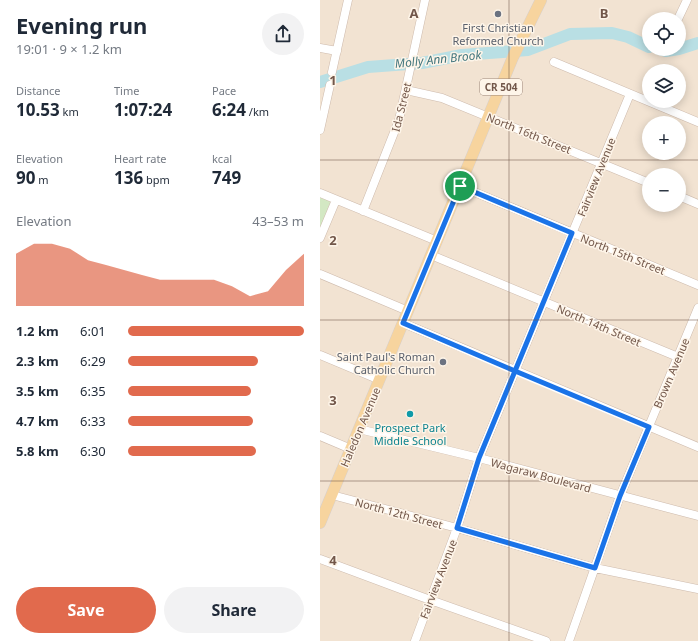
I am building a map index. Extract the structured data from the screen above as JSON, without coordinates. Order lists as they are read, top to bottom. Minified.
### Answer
{"streets":{"main road":["CR 504","Haledon Avenue"],"street":["Ida Street","North 16th Street","Fairview Avenue","North 15th Street","North 14th Street","Brown Avenue","Wagaraw Boulevard","North 12th Street"]},"crossings":[["Ida Street","North 16th Street"],["North 16th Street","Fairview Avenue"],["North 16th Street","Haledon Avenue"],["Fairview Avenue","North 15th Street"],["Fairview Avenue","North 14th Street"],["Fairview Avenue","Wagaraw Boulevard"],["Fairview Avenue","North 12th Street"],["North 15th Street","Haledon Avenue"],["North 14th Street","Brown Avenue"],["North 14th Street","Haledon Avenue"],["Brown Avenue","Wagaraw Boulevard"],["Brown Avenue","North 12th Street"],["Haledon Avenue","Wagaraw Boulevard"],["Haledon Avenue","North 12th Street"]],"water":["Molly Ann Brook"],"places":["First Christian Reformed Church","Saint Paul's Roman Catholic Church","Prospect Park Middle School"],"page":{"heading":["Evening run","19:01 · 9 × 1.2 km"],"map_buttons":["+","−"],"stats":[["Distance","10.53 km"],["Time","1:07:24"],["Pace","6:24 /km"],["Elevation","90 m"],["Heart rate","136 bpm"],["kcal","749"]],"chart":["Elevation","43–53 m"],"list":[{"name":"1.2 km","note":"6:01"},{"name":"2.3 km","note":"6:29"},{"name":"3.5 km","note":"6:35"},{"name":"4.7 km","note":"6:33"},{"name":"5.8 km","note":"6:30"}],"buttons":["Save","Share"]},"grid":{"columns":["A","B"],"rows":["1","2","3","4"]}}
